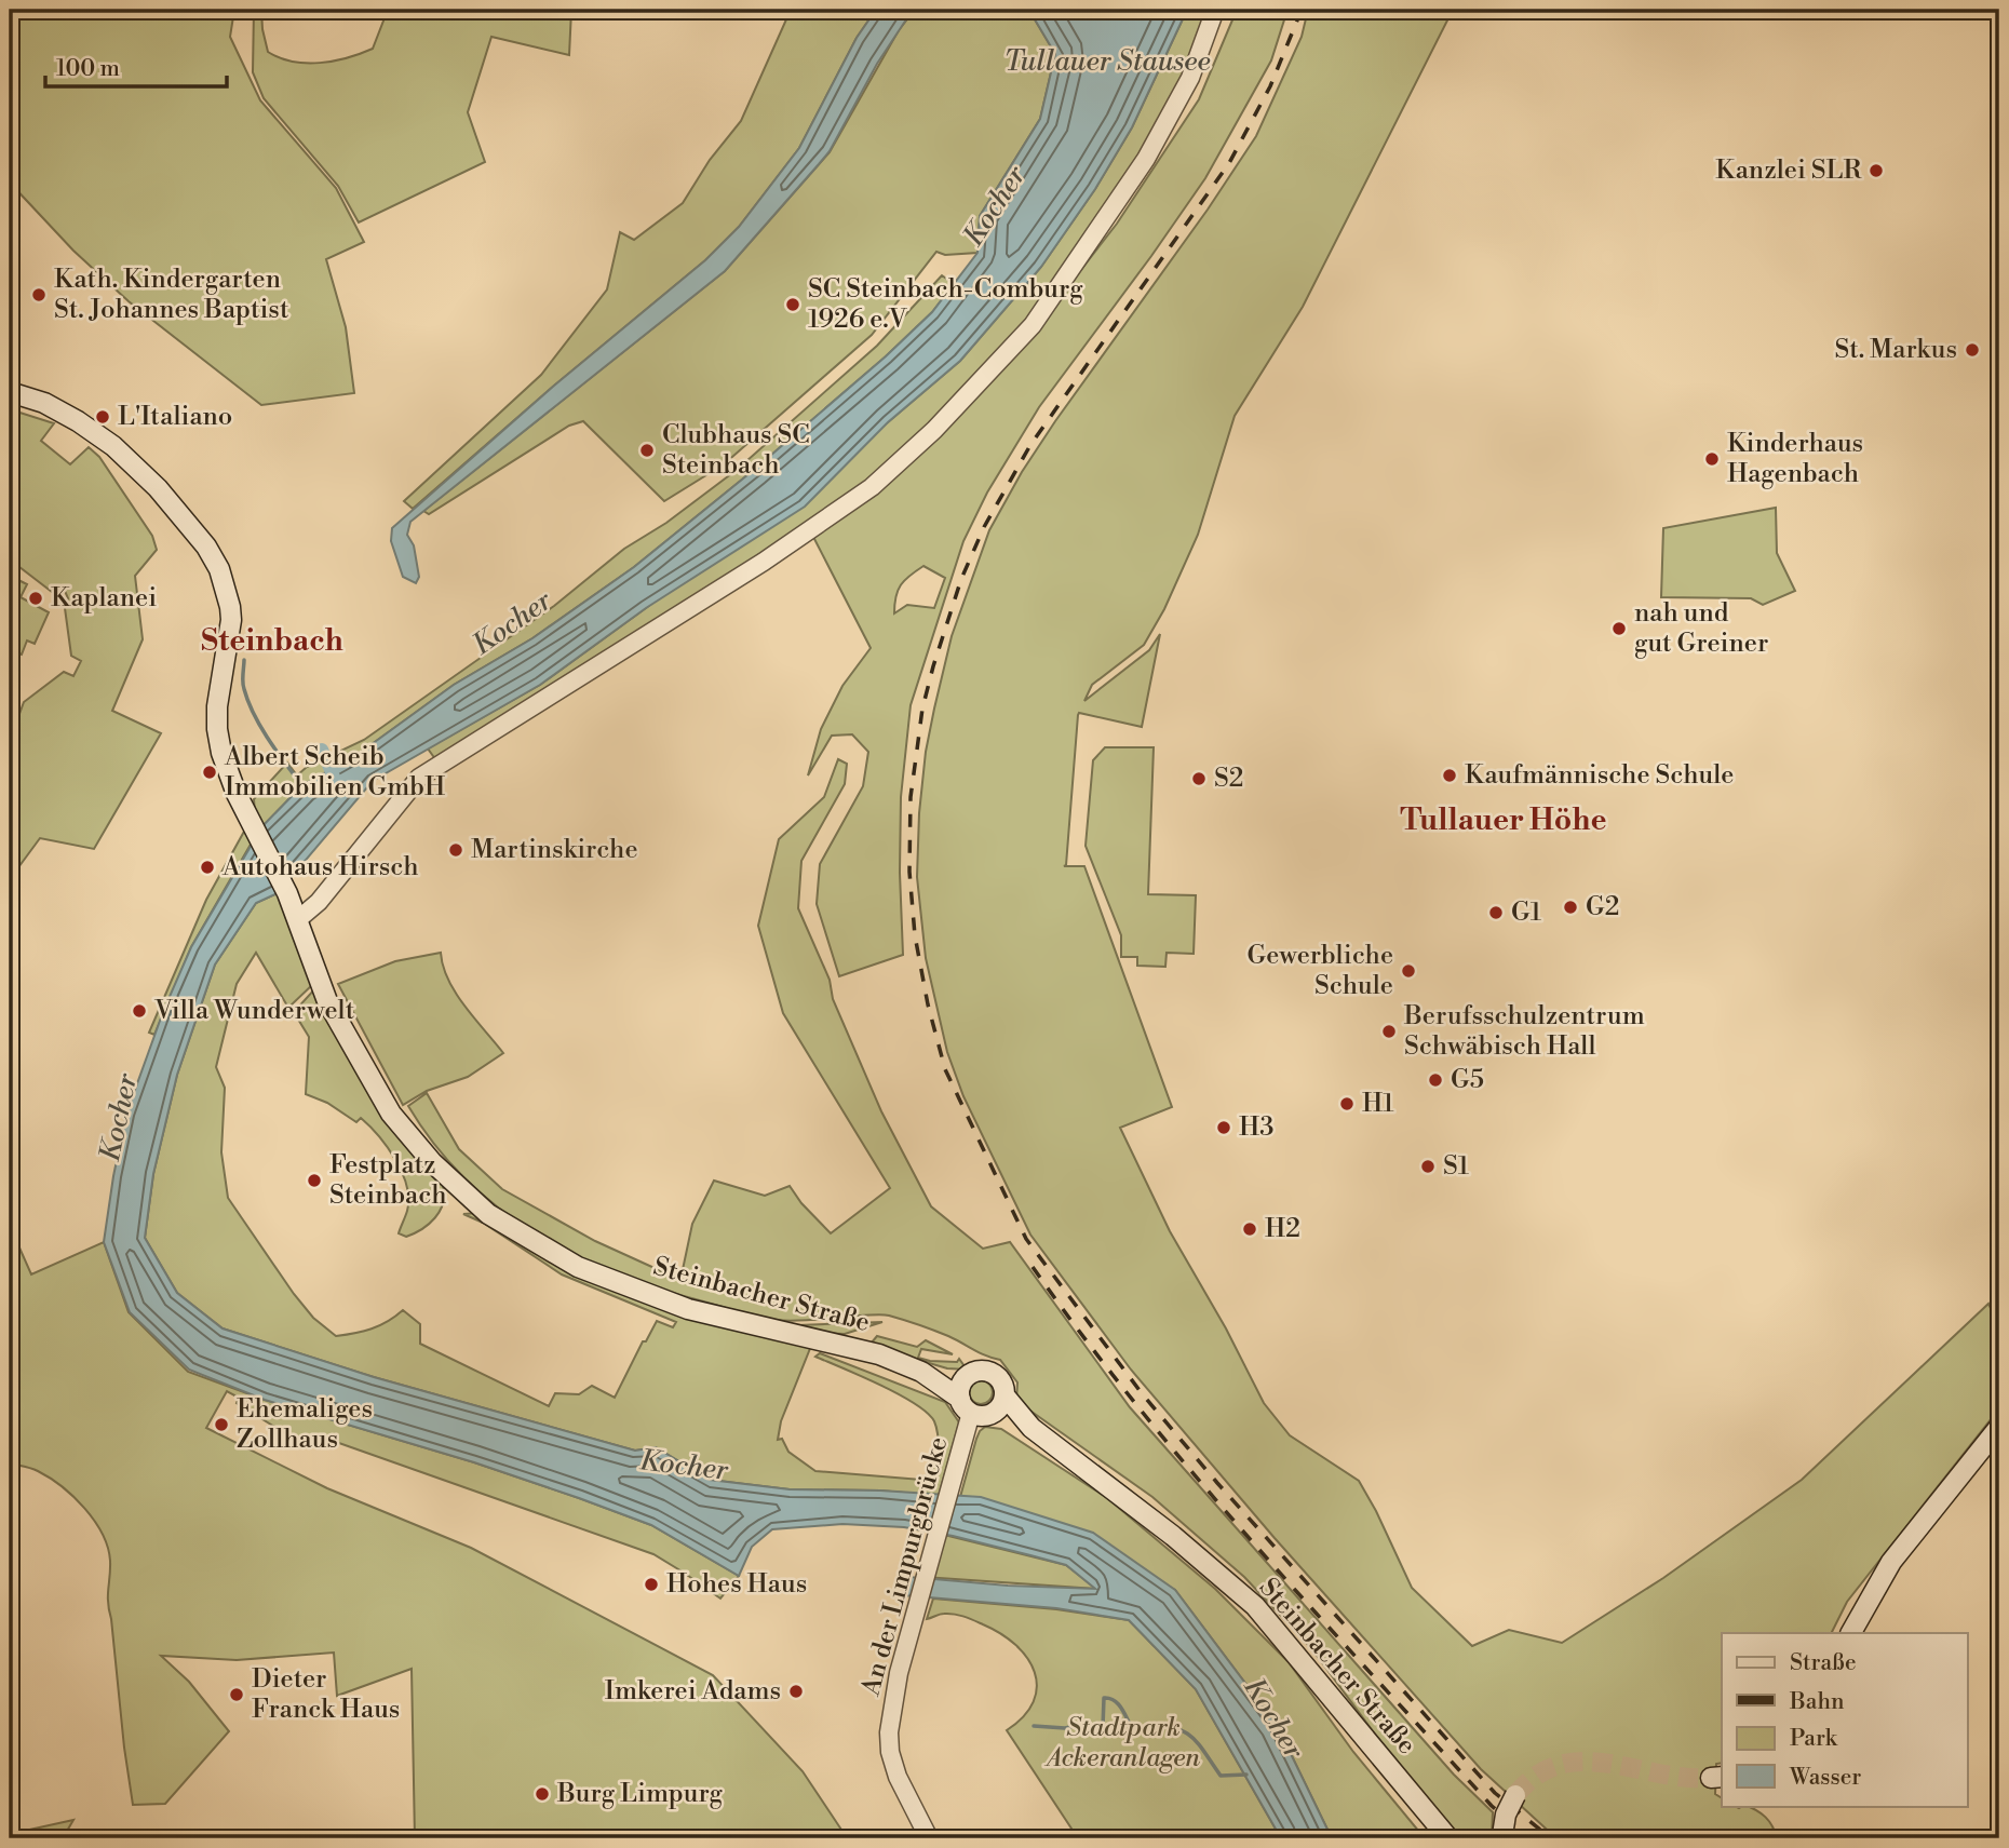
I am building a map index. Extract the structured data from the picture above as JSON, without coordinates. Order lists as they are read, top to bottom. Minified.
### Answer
{"streets":{"main road":["Steinbacher Straße"],"street":["An der Limpurgbrücke"]},"crossings":[["Steinbacher Straße","An der Limpurgbrücke"]],"districts":["Steinbach","Tullauer Höhe"],"water":["Tullauer Stausee","Kocher"],"parks":["Stadtpark Ackeranlagen"],"places":["Kanzlei SLR","Kath. Kindergarten St. Johannes Baptist","SC Steinbach-Comburg 1926 e.V","St. Markus","L'Italiano","Clubhaus SC Steinbach","Kinderhaus Hagenbach","Kaplanei","nah und gut Greiner","Albert Scheib Immobilien GmbH","Kaufmännische Schule","S2","Martinskirche","Autohaus Hirsch","G2","G1","Gewerbliche Schule","Villa Wunderwelt","Berufsschulzentrum Schwäbisch Hall","G5","H1","H3","S1","Festplatz Steinbach","H2","Ehemaliges Zollhaus","Hohes Haus","Imkerei Adams","Dieter Franck Haus","Burg Limpurg"],"legend":["Straße","Bahn","Park","Wasser"],"scale_bar":"100 m"}
